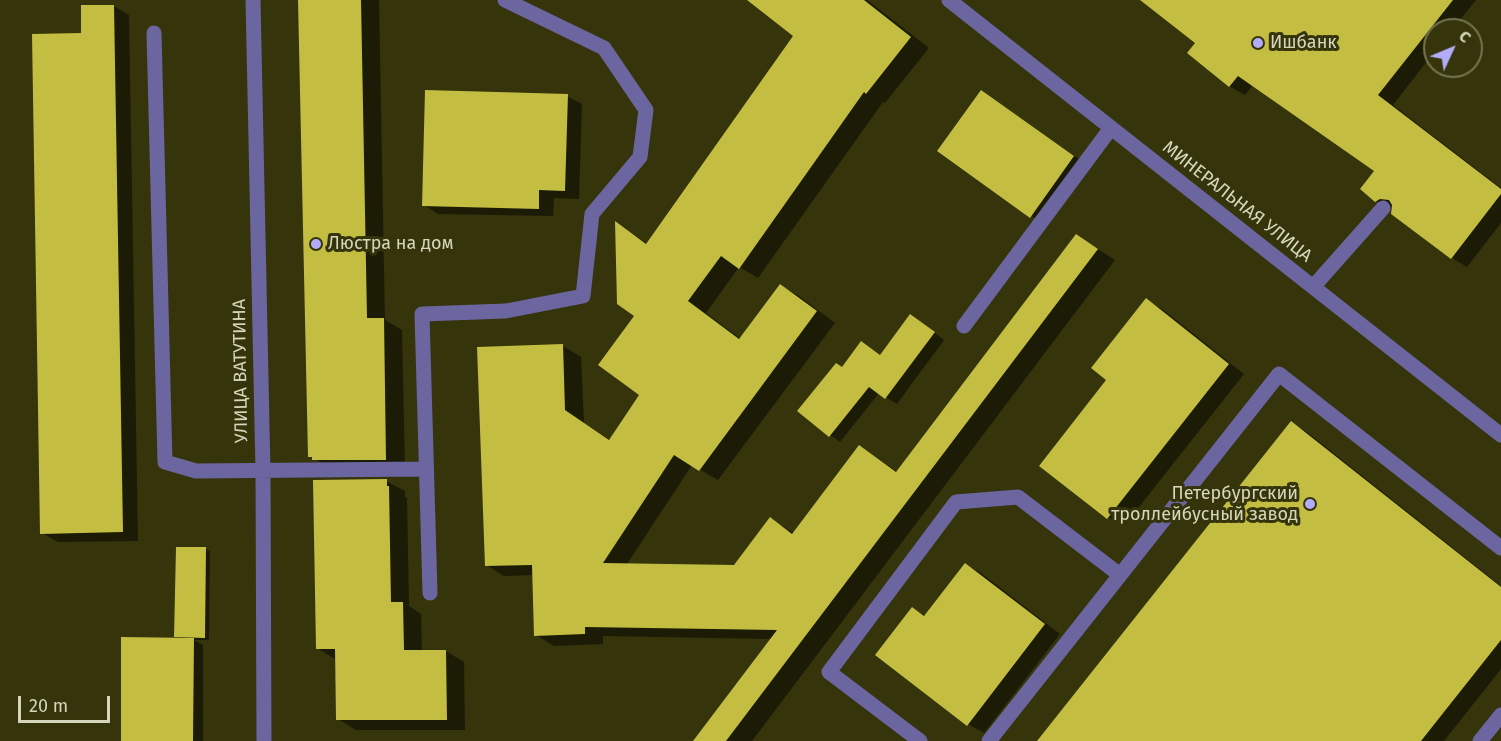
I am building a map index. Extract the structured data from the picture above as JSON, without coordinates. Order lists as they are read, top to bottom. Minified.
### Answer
{"streets":{"street":["МИНЕРАЛЬНАЯ УЛИЦА","УЛИЦА ВАТУТИНА"]},"places":["Ишбанк","Люстра на дом","Петербургский троллейбусный завод"],"scale_bar":"20 m","north":"top right"}
